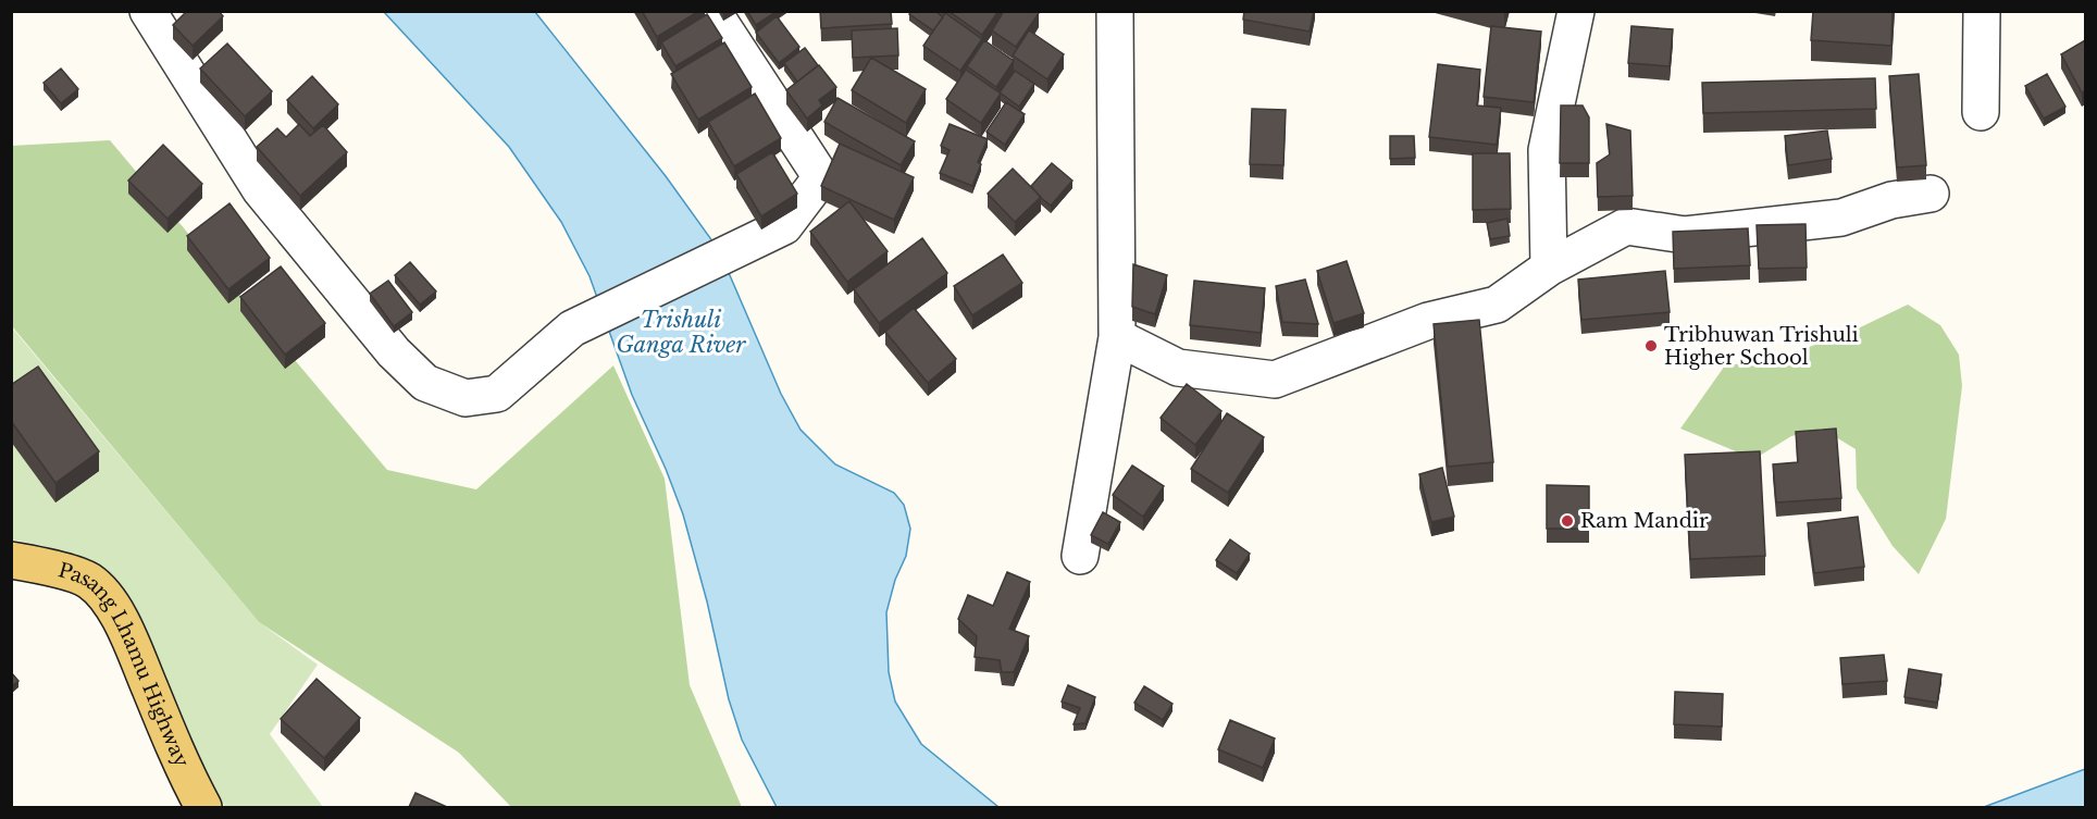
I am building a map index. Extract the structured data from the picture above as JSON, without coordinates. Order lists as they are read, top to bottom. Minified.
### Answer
{"streets":{"main road":["Pasang Lhamu Highway"]},"water":["Trishuli Ganga River"],"places":["Tribhuwan Trishuli Higher School","Ram Mandir"]}
